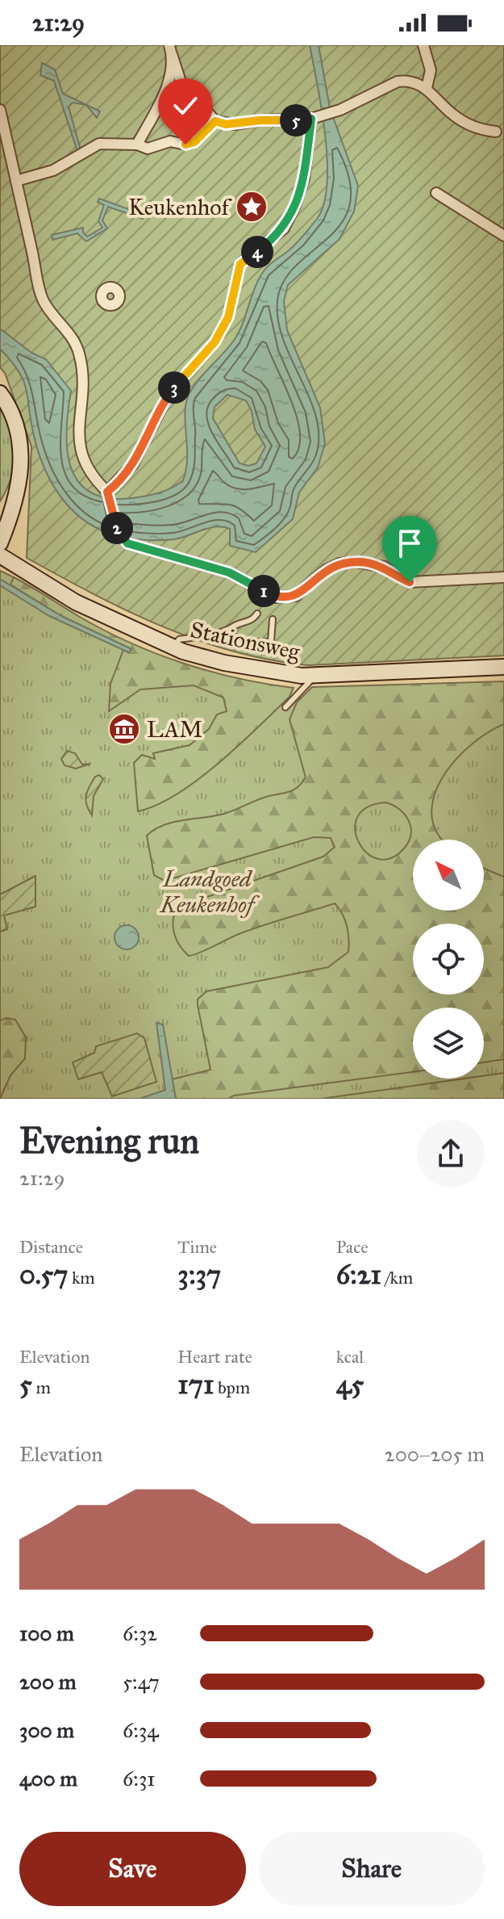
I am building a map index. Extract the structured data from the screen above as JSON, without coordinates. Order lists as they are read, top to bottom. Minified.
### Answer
{"streets":{"main road":["Stationsweg"]},"parks":["Landgoed Keukenhof"],"places":{"place":["Keukenhof"],"museum":["LAM"]},"north":"top left","page":{"status":"21:29","pins":["5","4","3","2","1"],"heading":["Evening run","21:29"],"stats":[["Distance","0.57 km"],["Time","3:37"],["Pace","6:21 /km"],["Elevation","5 m"],["Heart rate","171 bpm"],["kcal","45"]],"chart":["Elevation","200–205 m"],"list":[{"name":"100 m","note":"6:32"},{"name":"200 m","note":"5:47"},{"name":"300 m","note":"6:34"},{"name":"400 m","note":"6:31"}],"buttons":["Save","Share"]}}
